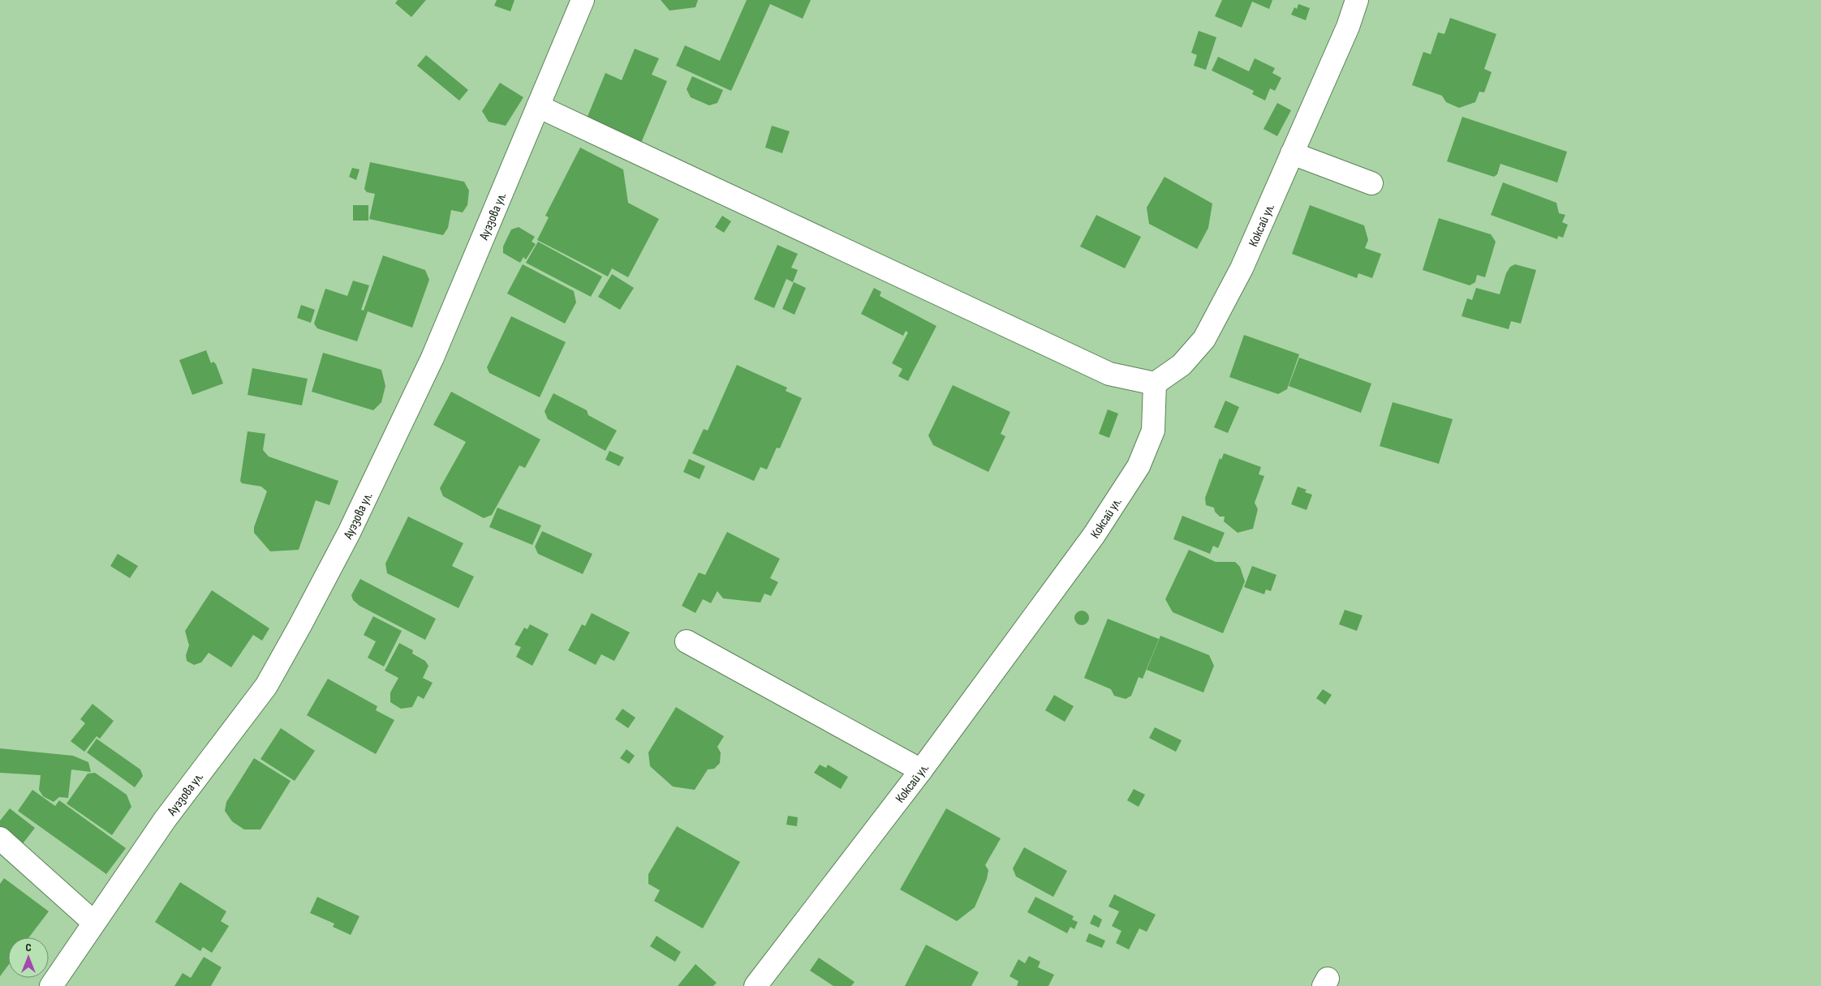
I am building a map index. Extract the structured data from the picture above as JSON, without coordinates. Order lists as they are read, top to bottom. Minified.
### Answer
{"streets":{"street":["Ауэзова ул.","Коксай ул."]},"north":"top"}
